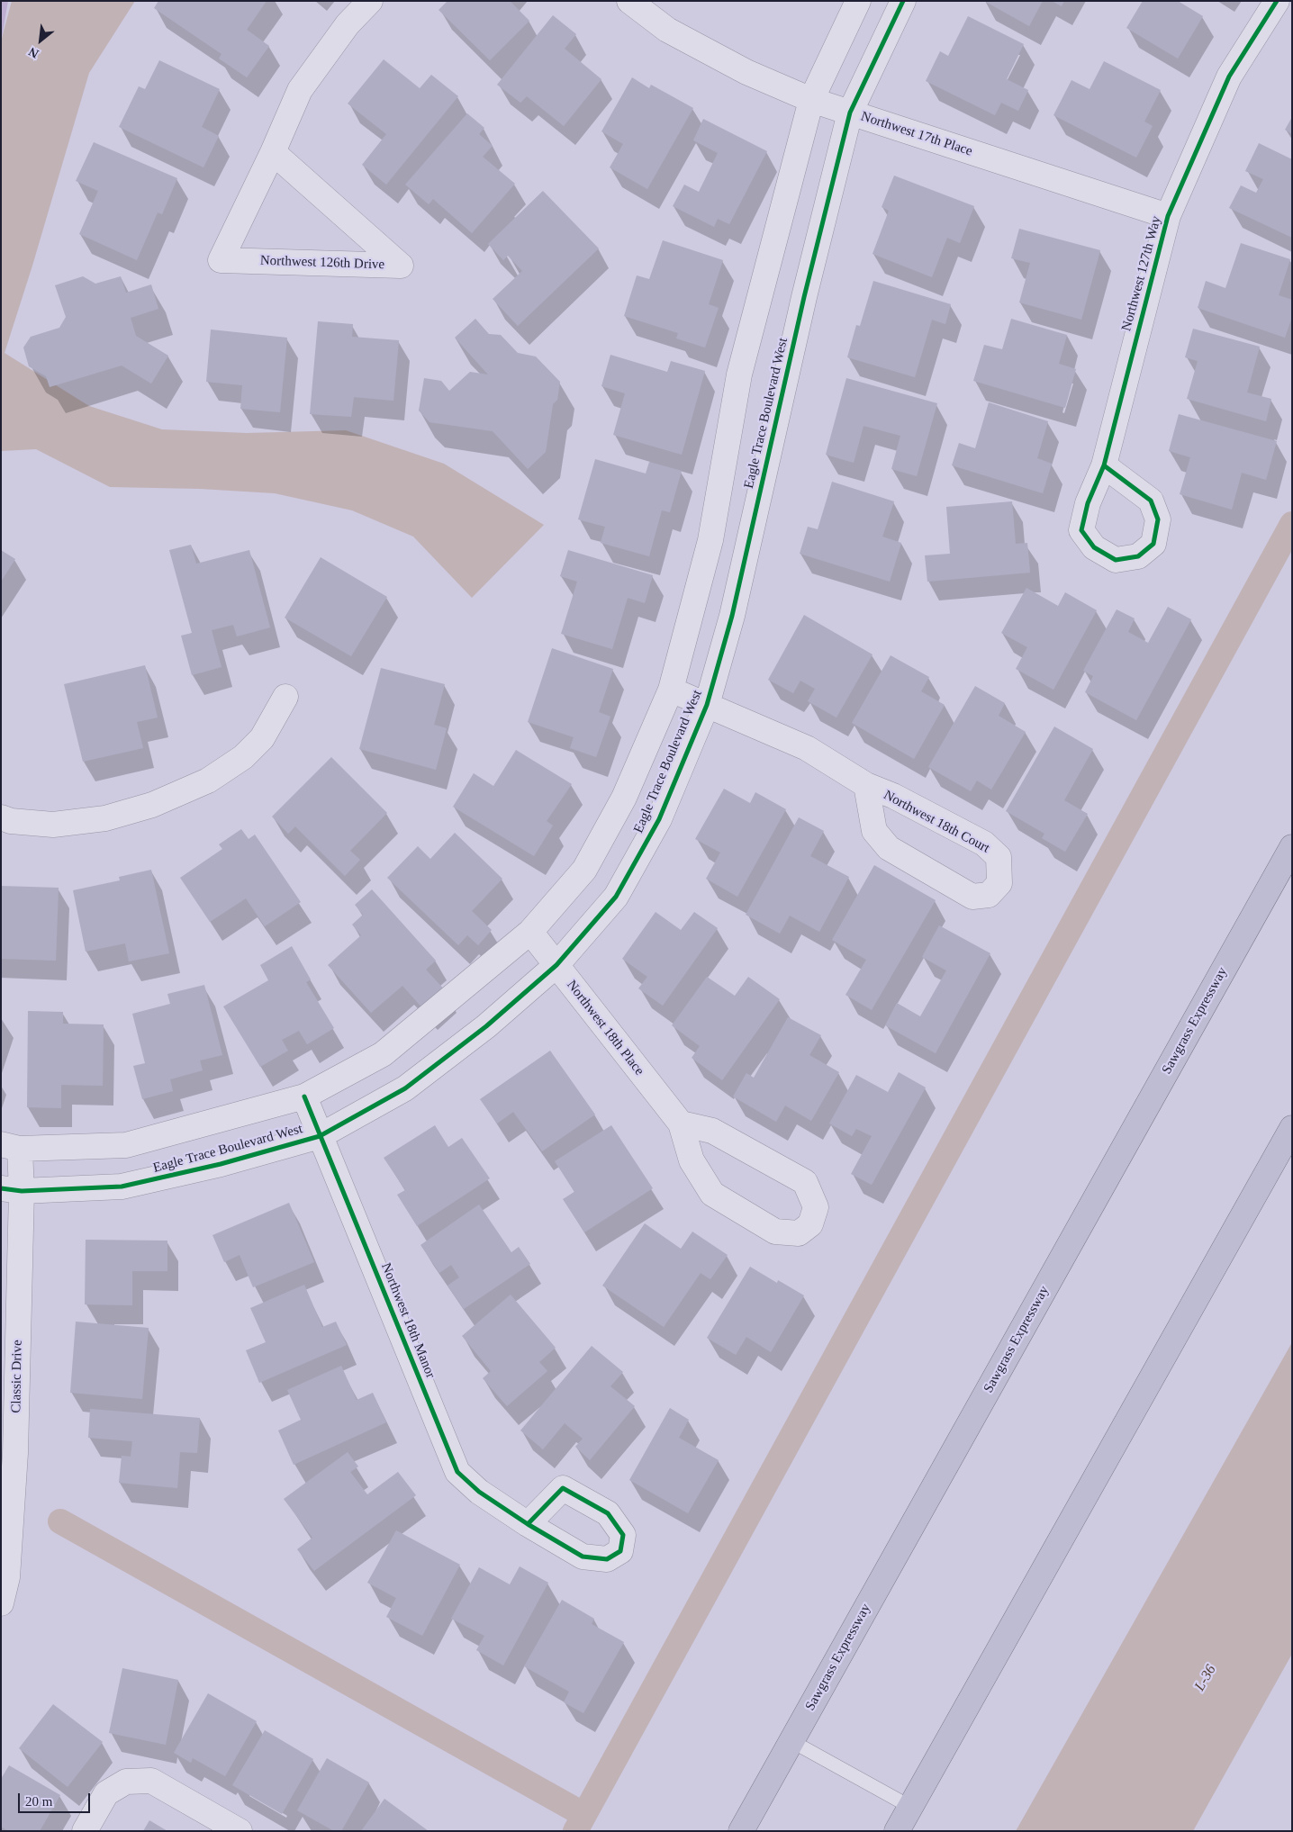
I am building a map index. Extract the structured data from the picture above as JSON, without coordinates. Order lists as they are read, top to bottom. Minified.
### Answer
{"streets":{"highway":["Sawgrass Expressway"],"street":["Northwest 17th Place","Northwest 126th Drive","Northwest 127th Way","Eagle Trace Boulevard West","Northwest 18th Court","Northwest 18th Place","Northwest 18th Manor","Classic Drive"]},"crossings":[["Northwest 17th Place","Northwest 127th Way"],["Northwest 17th Place","Eagle Trace Boulevard West"],["Eagle Trace Boulevard West","Northwest 18th Court"],["Eagle Trace Boulevard West","Northwest 18th Place"],["Eagle Trace Boulevard West","Northwest 18th Manor"],["Eagle Trace Boulevard West","Classic Drive"]],"water":["L-36"],"scale_bar":"20 m","north":"bottom left"}
